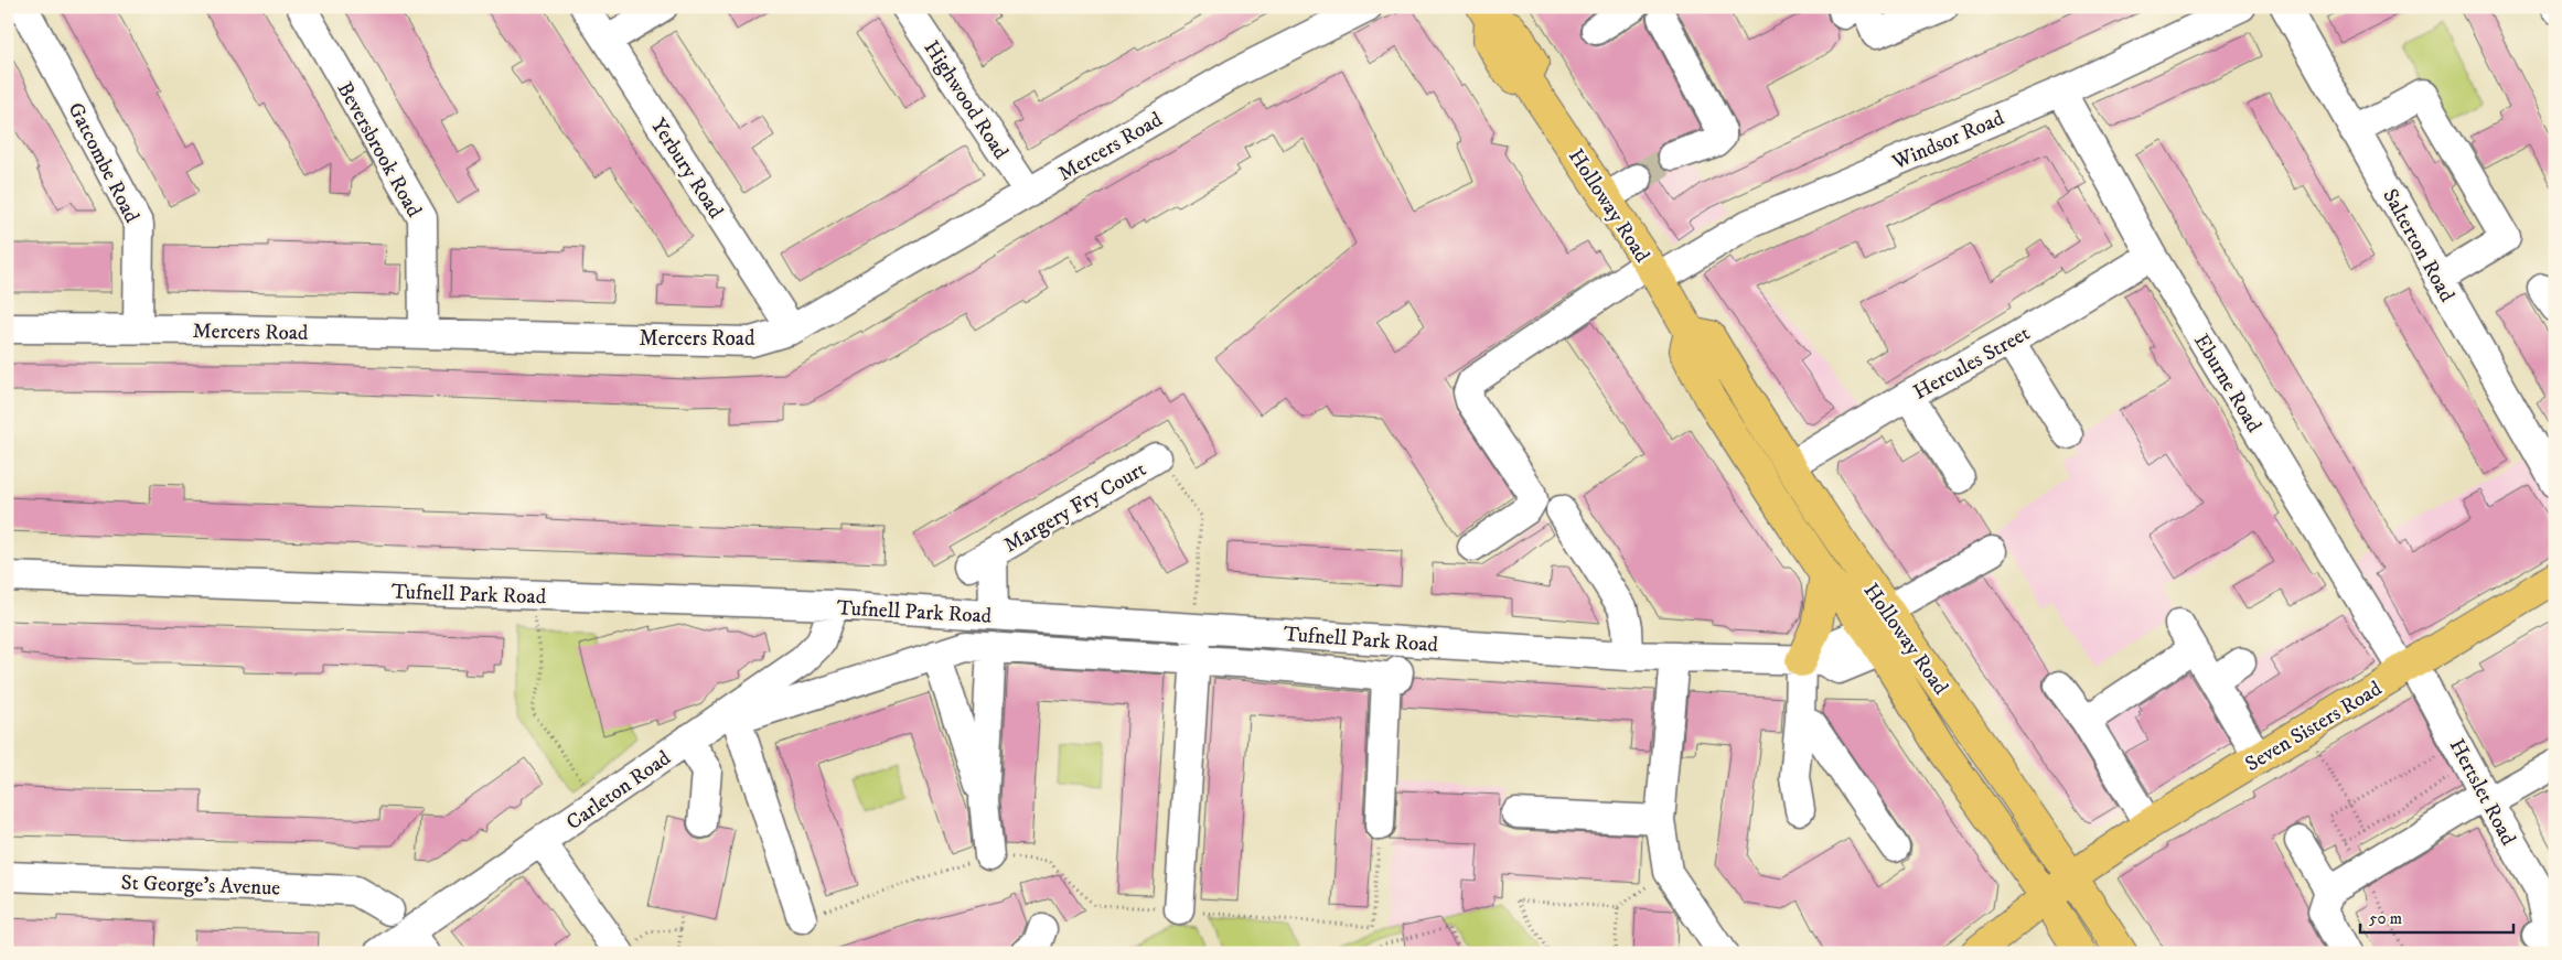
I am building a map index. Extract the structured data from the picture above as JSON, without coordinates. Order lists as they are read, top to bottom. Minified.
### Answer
{"streets":{"highway":["Holloway Road","Seven Sisters Road"],"street":["Highwood Road","Windsor Road","Mercers Road","Beversbrook Road","Gatcombe Road","Yerbury Road","Salterton Road","Hercules Street","Eburne Road","Margery Fry Court","Tufnell Park Road","Carleton Road","Hertslet Road","St George's Avenue"]},"crossings":[["Highwood Road","Mercers Road"],["Windsor Road","Holloway Road"],["Windsor Road","Eburne Road"],["Mercers Road","Beversbrook Road"],["Mercers Road","Gatcombe Road"],["Mercers Road","Yerbury Road"],["Holloway Road","Hercules Street"],["Holloway Road","Seven Sisters Road"],["Hercules Street","Eburne Road"],["Eburne Road","Seven Sisters Road"],["Eburne Road","Hertslet Road"],["Margery Fry Court","Tufnell Park Road"],["Tufnell Park Road","Carleton Road"],["Seven Sisters Road","Hertslet Road"]],"scale_bar":"50 m"}
